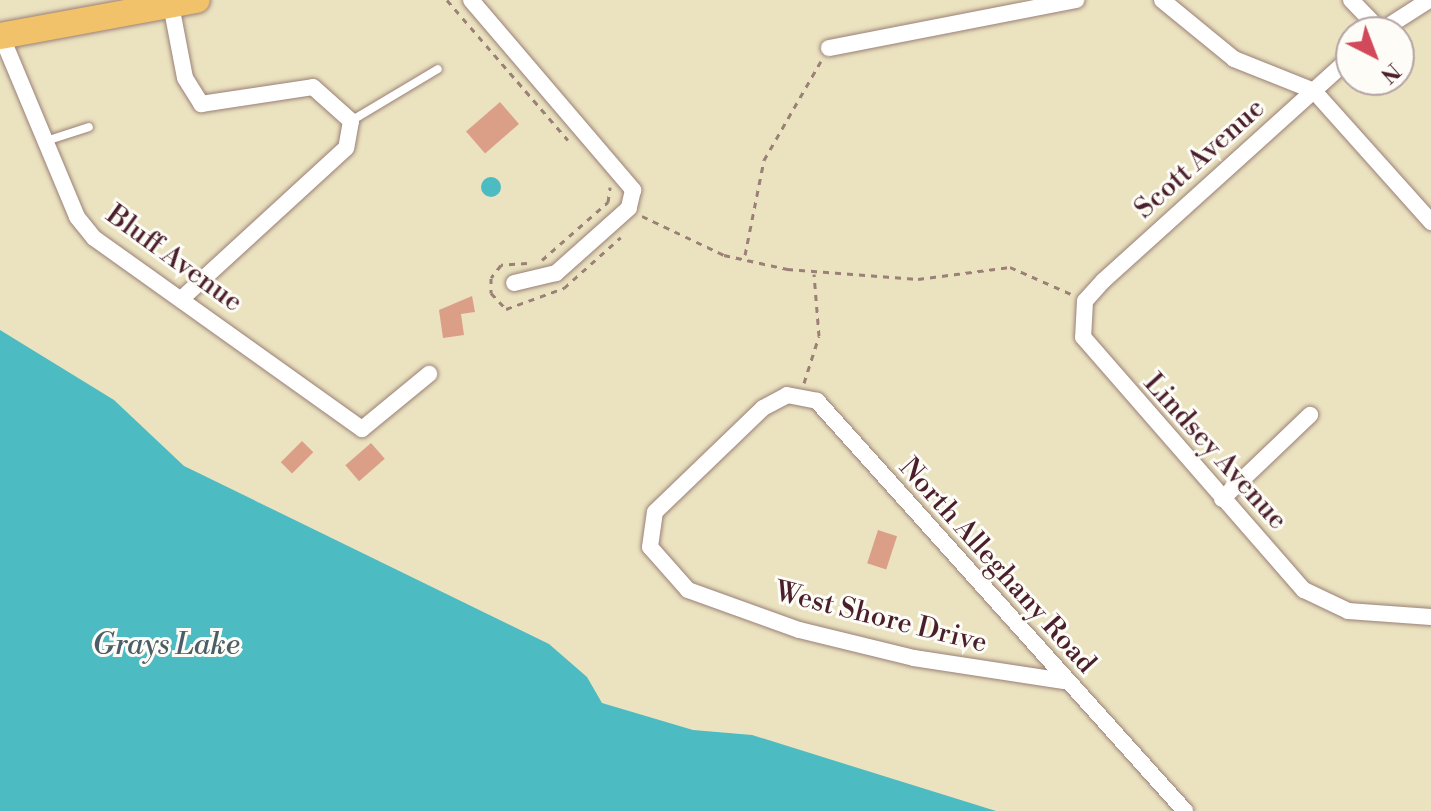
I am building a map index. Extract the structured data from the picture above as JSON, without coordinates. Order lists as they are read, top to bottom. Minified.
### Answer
{"streets":{"street":["Scott Avenue","Bluff Avenue","Lindsey Avenue","North Alleghany Road","West Shore Drive"]},"crossings":[["Scott Avenue","Lindsey Avenue"],["North Alleghany Road","West Shore Drive"]],"water":["Grays Lake"],"north":"bottom right"}
